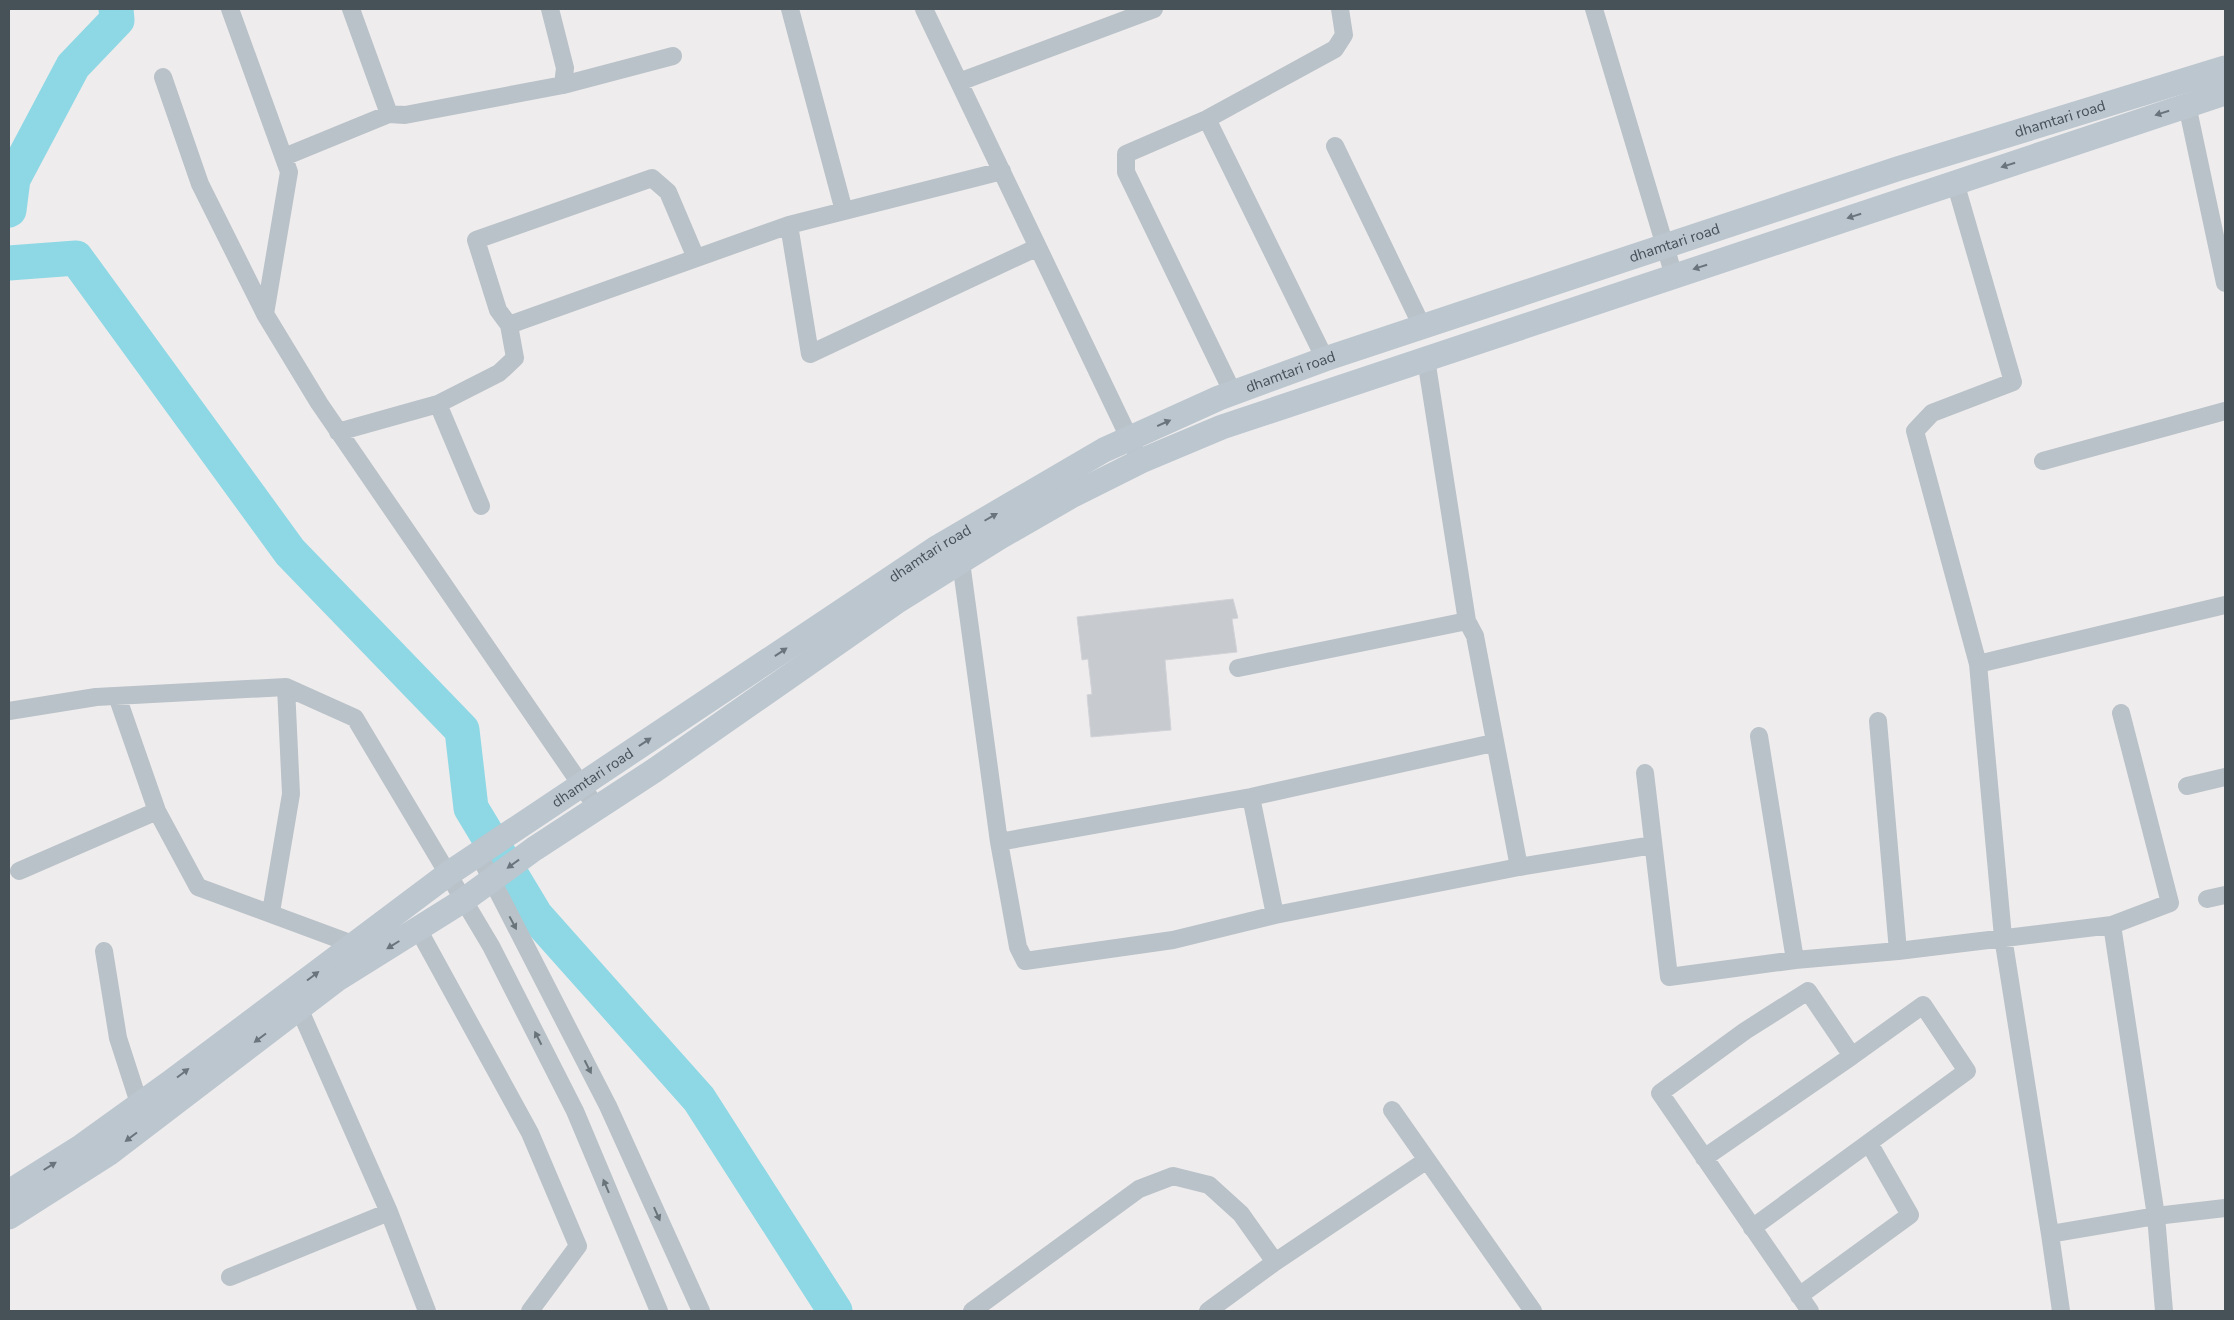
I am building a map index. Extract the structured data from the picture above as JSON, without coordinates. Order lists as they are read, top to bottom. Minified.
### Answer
{"streets":{"main road":["dhamtari road"]}}
